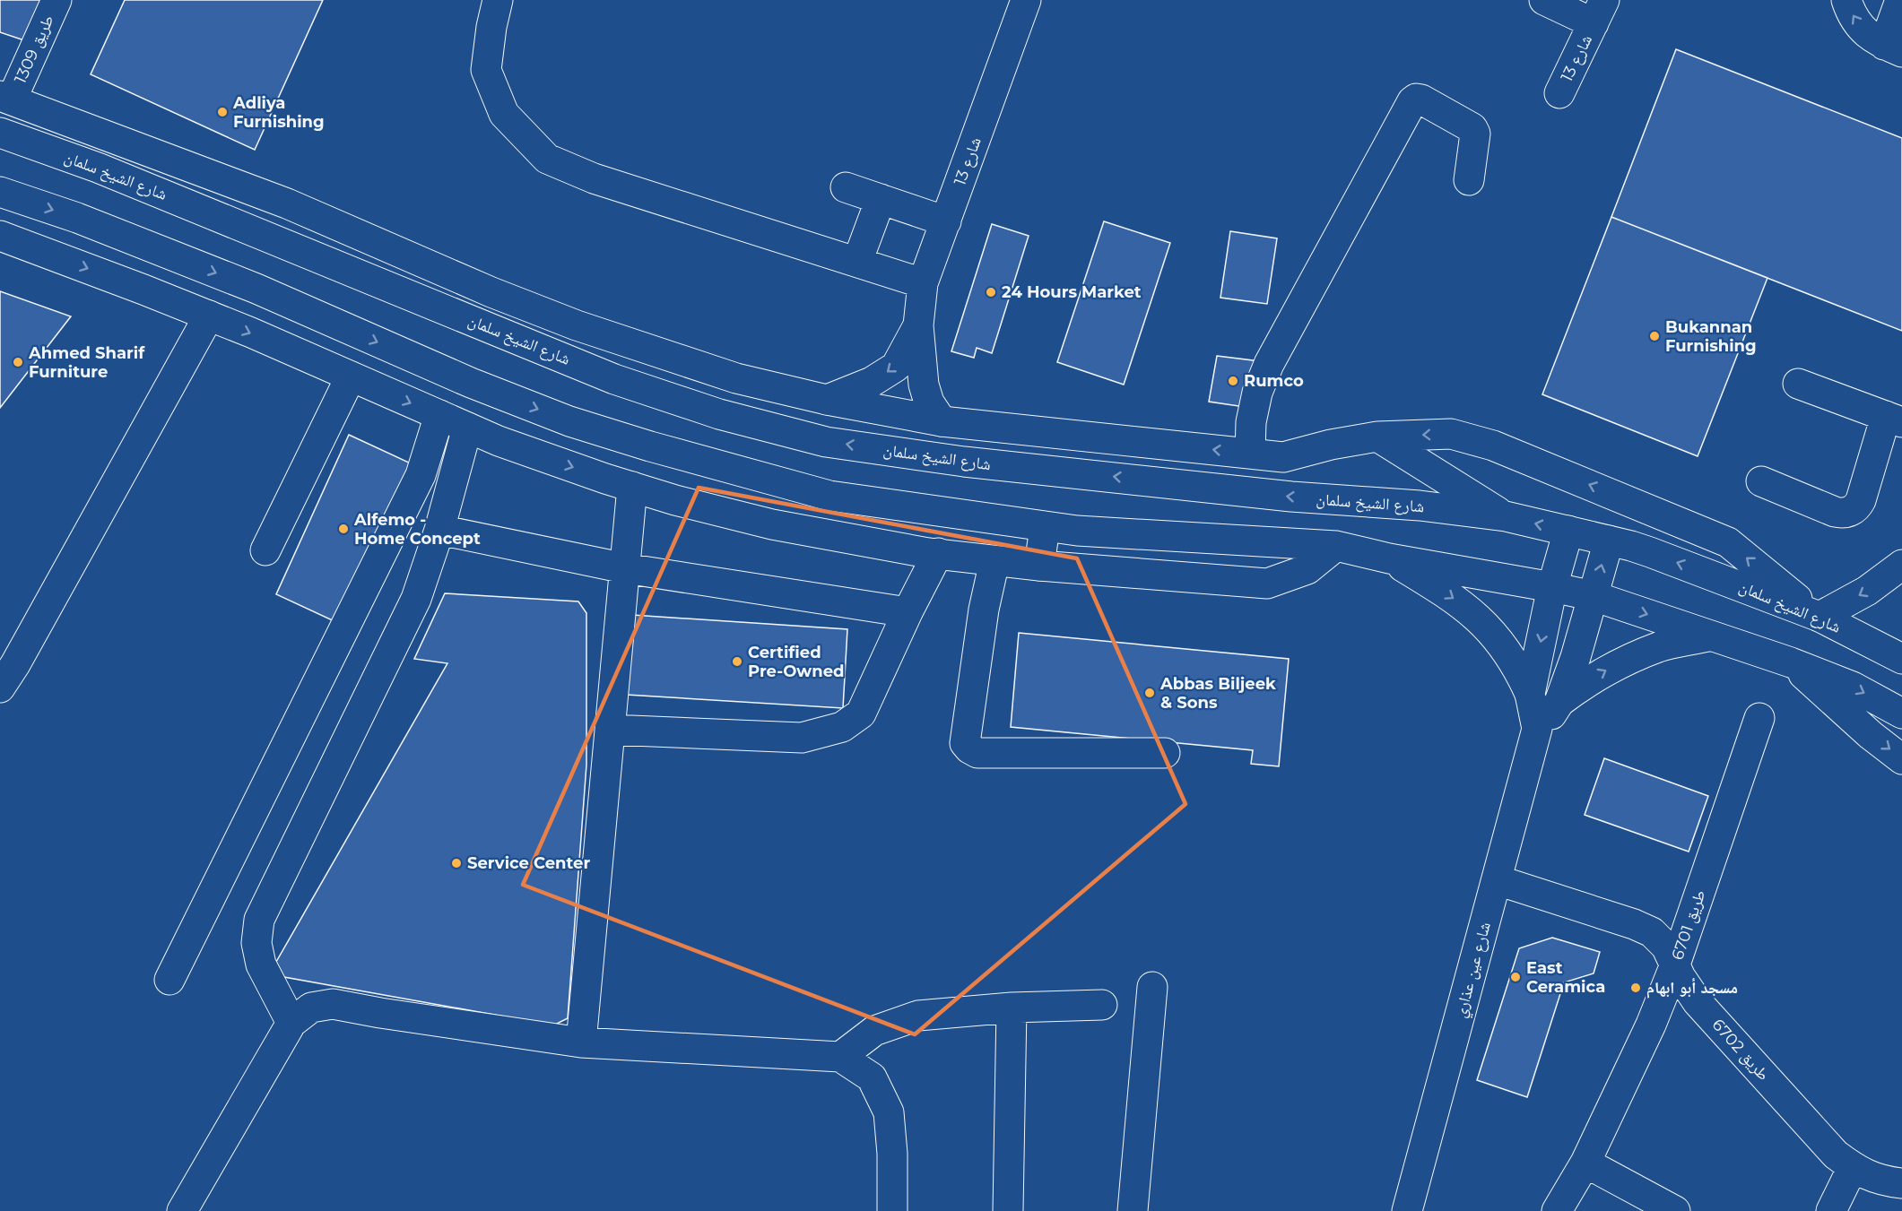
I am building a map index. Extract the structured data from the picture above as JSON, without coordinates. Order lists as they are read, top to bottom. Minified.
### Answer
{"streets":{"main road":["طريق 1309","شارع 13","شارع الشيخ سلمان","طريق 6701","شارع عين عذاري","طريق 6702"]},"crossings":[["شارع الشيخ سلمان","شارع عين عذاري"],["طريق 6701","طريق 6702"],["شارع عين عذاري","طريق 6702"]],"places":["Adliya Furnishing","24 Hours Market","Bukannan Furnishing","Ahmed Sharif Furniture","Rumco","Alfemo - Home Concept","Certified Pre-Owned","Abbas Biljeek & Sons","Service Center","East Ceramica","مسجد أبو ابهام"]}
